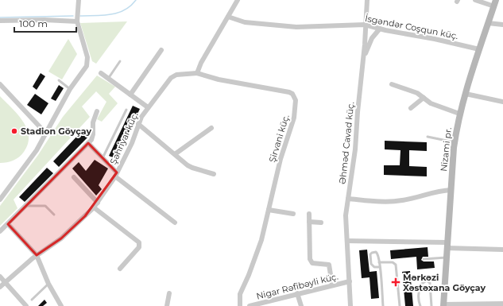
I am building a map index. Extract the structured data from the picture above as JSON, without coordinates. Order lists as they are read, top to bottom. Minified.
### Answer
{"streets":{"street":["İsgəndər Coşqun küç.","Şəhriyar küç.","Şirvani küç.","Əhməd Cavad küç.","Nizami pr.","Nigar Rəfibəyli küç."]},"crossings":[["İsgəndər Coşqun küç.","Əhməd Cavad küç."],["İsgəndər Coşqun küç.","Nizami pr."],["Şəhriyar küç.","Şirvani küç."],["Əhməd Cavad küç.","Nigar Rəfibəyli küç."]],"places":{"other":["Stadion Göyçay"],"health":["Mərkəzi Xəstəxana Göyçay"]},"scale_bar":"100 m"}
